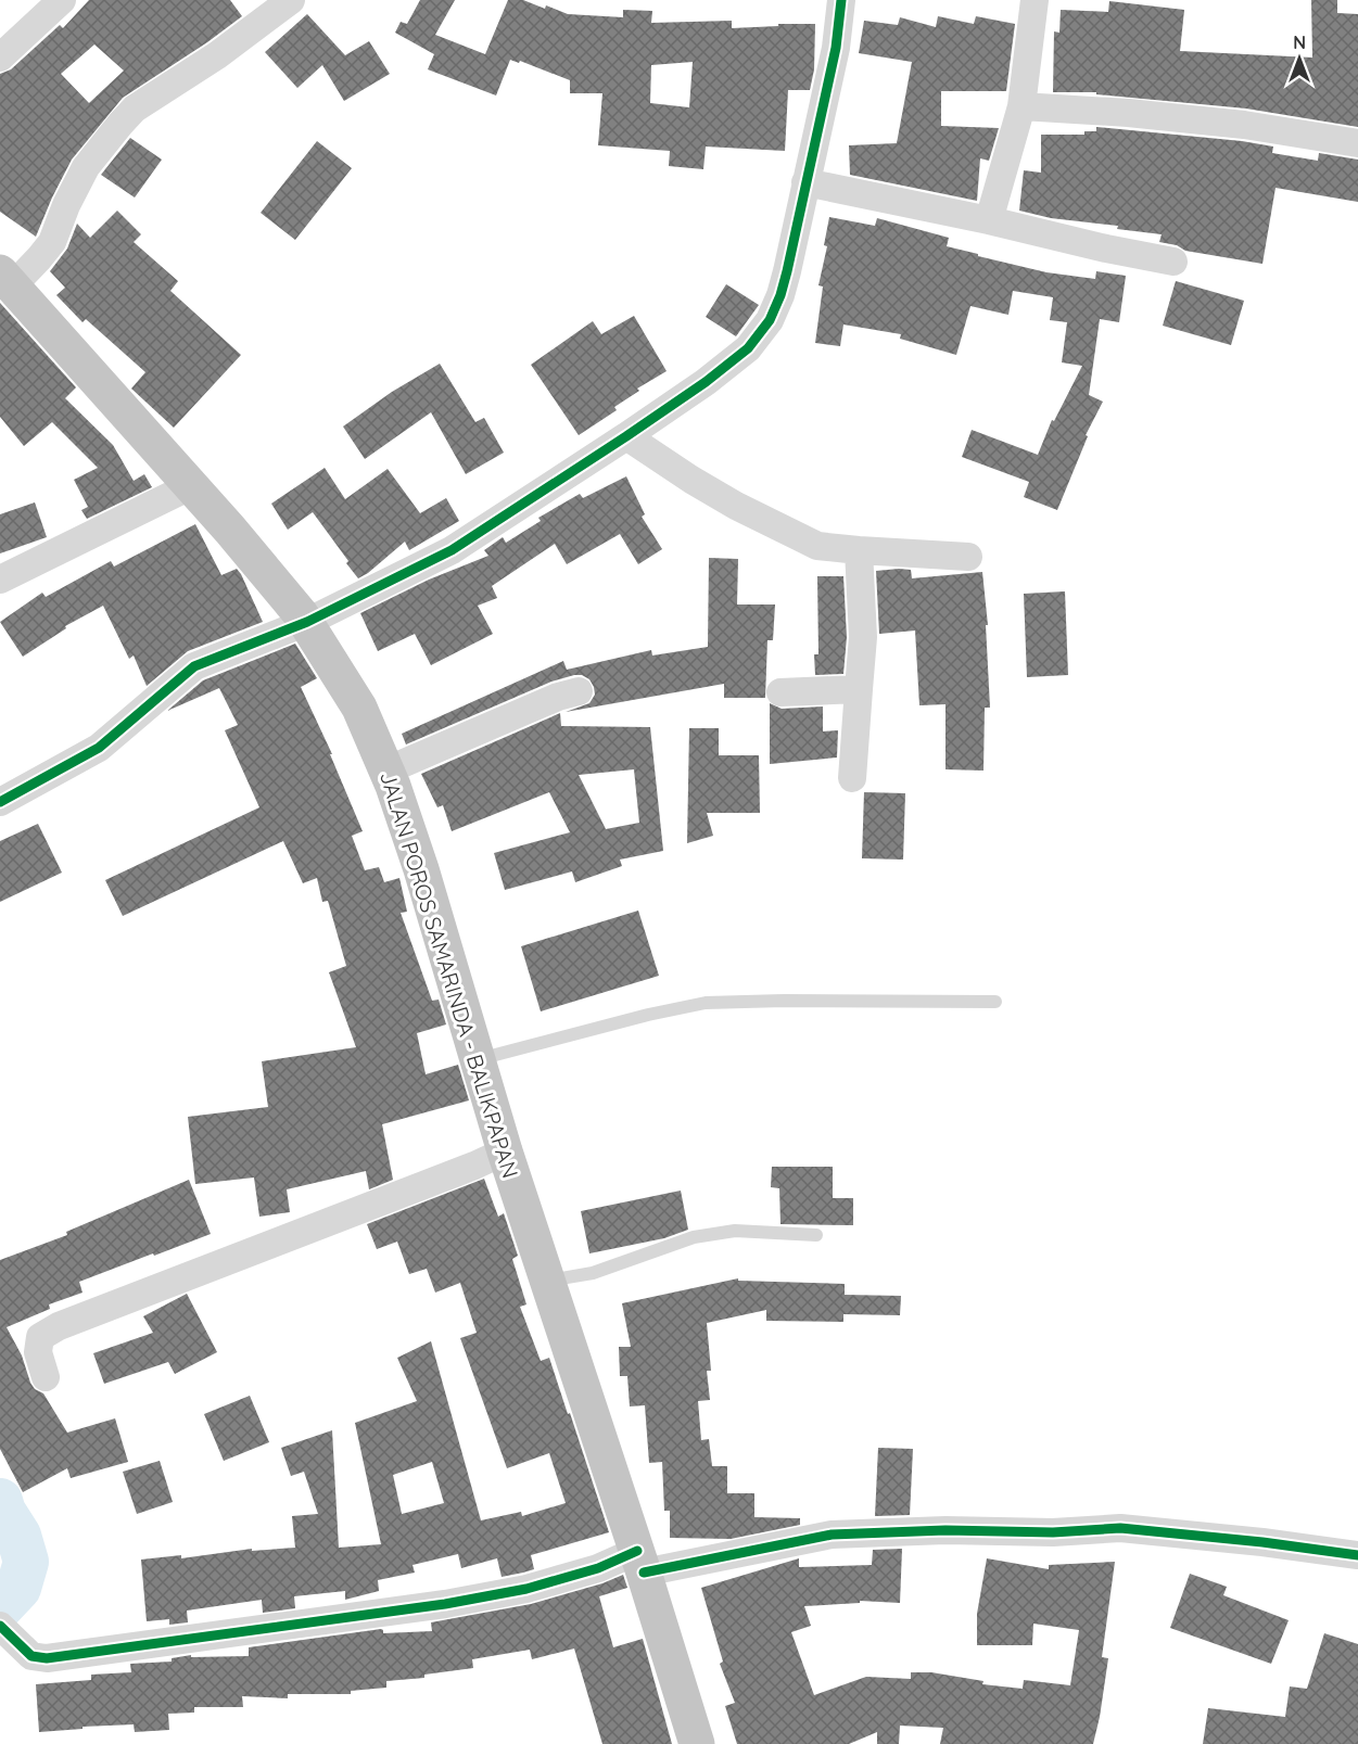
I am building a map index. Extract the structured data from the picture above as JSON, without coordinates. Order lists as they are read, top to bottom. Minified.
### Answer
{"streets":{"highway":["JALAN POROS SAMARINDA - BALIKPAPAN"]},"north":"top"}
